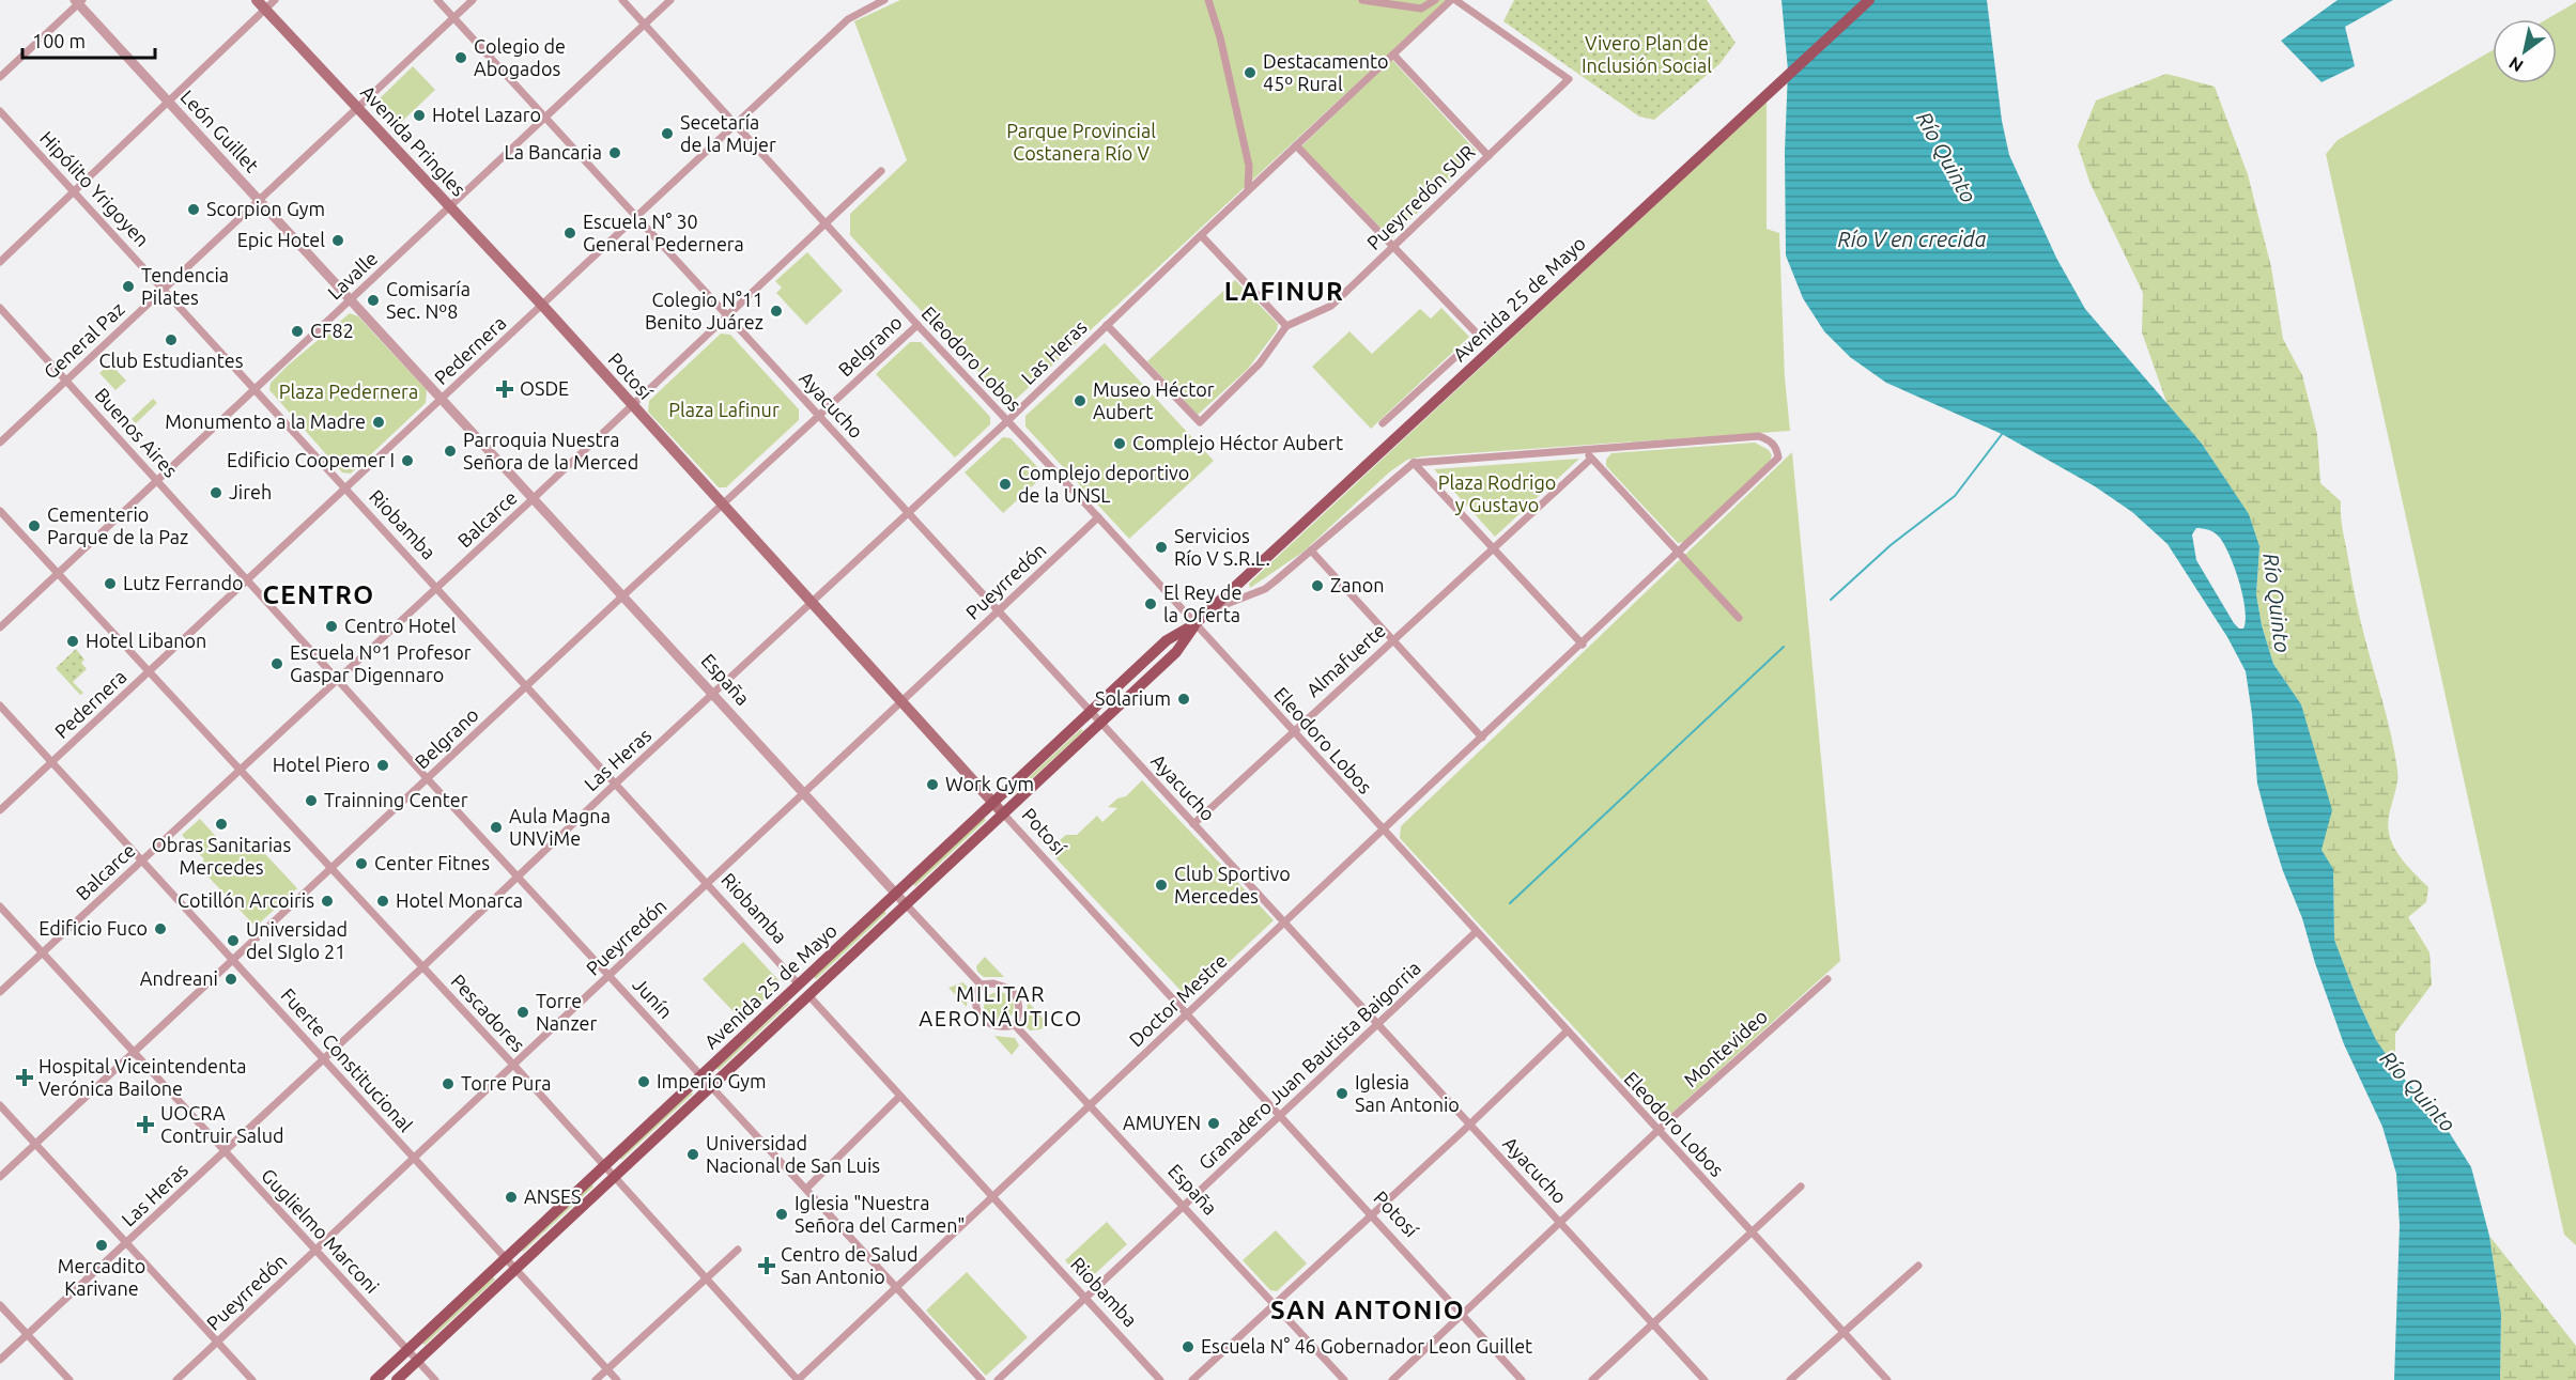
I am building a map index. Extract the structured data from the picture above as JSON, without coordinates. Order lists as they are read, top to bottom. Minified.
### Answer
{"streets":{"main road":["Avenida Pringles","Avenida 25 de Mayo","Potosí"],"street":["León Guillet","Hipólito Yrigoyen","Pueyrredón SUR","Lavalle","General Paz","Belgrano","Pedernera","Las Heras","Eleodoro Lobos","Ayacucho","Buenos Aires","Balcarce","Riobamba","Pueyrredón","Almafuerte","España","Junín","Doctor Mestre","Pescadores","Montevideo","Fuerte Constitucional","Granadero Juan Bautista Baigorria","Guglielmo Marconi"]},"crossings":[["León Guillet","Lavalle"],["León Guillet","General Paz"],["León Guillet","Pedernera"],["León Guillet","España"],["Avenida Pringles","Lavalle"],["Avenida Pringles","General Paz"],["Avenida Pringles","Pedernera"],["Avenida Pringles","Potosí"],["Hipólito Yrigoyen","Lavalle"],["Hipólito Yrigoyen","General Paz"],["Hipólito Yrigoyen","Pedernera"],["Hipólito Yrigoyen","Riobamba"],["Pueyrredón SUR","Las Heras"],["Lavalle","Eleodoro Lobos"],["Lavalle","Ayacucho"],["Lavalle","Buenos Aires"],["Lavalle","Pescadores"],["Avenida 25 de Mayo","Eleodoro Lobos"],["Avenida 25 de Mayo","Potosí"],["Avenida 25 de Mayo","Ayacucho"],["Avenida 25 de Mayo","Riobamba"],["Avenida 25 de Mayo","España"],["Avenida 25 de Mayo","Junín"],["Avenida 25 de Mayo","Pescadores"],["Avenida 25 de Mayo","Fuerte Constitucional"],["Avenida 25 de Mayo","Guglielmo Marconi"],["General Paz","Ayacucho"],["General Paz","Buenos Aires"],["Belgrano","Eleodoro Lobos"],["Belgrano","Potosí"],["Belgrano","Ayacucho"],["Belgrano","Riobamba"],["Belgrano","España"],["Belgrano","Junín"],["Belgrano","Pescadores"],["Belgrano","Fuerte Constitucional"],["Belgrano","Guglielmo Marconi"],["Pedernera","Eleodoro Lobos"],["Pedernera","Potosí"],["Pedernera","Ayacucho"],["Pedernera","Buenos Aires"],["Pedernera","Riobamba"],["Pedernera","España"],["Pedernera","Junín"],["Pedernera","Pescadores"],["Pedernera","Fuerte Constitucional"],["Las Heras","Eleodoro Lobos"],["Las Heras","Potosí"],["Las Heras","Ayacucho"],["Las Heras","Riobamba"],["Las Heras","España"],["Las Heras","Junín"],["Las Heras","Pescadores"],["Las Heras","Fuerte Constitucional"],["Las Heras","Guglielmo Marconi"],["Eleodoro Lobos","Balcarce"],["Eleodoro Lobos","Pueyrredón"],["Eleodoro Lobos","Almafuerte"],["Eleodoro Lobos","Doctor Mestre"],["Eleodoro Lobos","Montevideo"],["Eleodoro Lobos","Granadero Juan Bautista Baigorria"],["Potosí","Balcarce"],["Potosí","Pueyrredón"],["Potosí","Doctor Mestre"],["Potosí","Montevideo"],["Potosí","Granadero Juan Bautista Baigorria"],["Ayacucho","Balcarce"],["Ayacucho","Pueyrredón"],["Ayacucho","Almafuerte"],["Ayacucho","Doctor Mestre"],["Ayacucho","Montevideo"],["Ayacucho","Granadero Juan Bautista Baigorria"],["Buenos Aires","Junín"],["Balcarce","Riobamba"],["Balcarce","España"],["Balcarce","Junín"],["Balcarce","Pescadores"],["Balcarce","Fuerte Constitucional"],["Balcarce","Guglielmo Marconi"],["Riobamba","Pueyrredón"],["Riobamba","Doctor Mestre"],["Riobamba","Granadero Juan Bautista Baigorria"],["Pueyrredón","España"],["Pueyrredón","Junín"],["Pueyrredón","Pescadores"],["Pueyrredón","Fuerte Constitucional"],["Pueyrredón","Guglielmo Marconi"],["España","Doctor Mestre"],["España","Granadero Juan Bautista Baigorria"],["Junín","Doctor Mestre"],["Doctor Mestre","Pescadores"]],"districts":["LAFINUR","CENTRO","MILITAR AERONÁUTICO","SAN ANTONIO"],"water":["Río Quinto","Río V en crecida"],"parks":["Vivero Plan de Inclusión Social","Parque Provincial Costanera Río V","Plaza Pedernera","Plaza Lafinur","Plaza Rodrigo y Gustavo"],"places":{"other":["Colegio de Abogados","Destacamento 45º Rural","Hotel Lazaro","Secetaría de la Mujer","La Bancaria","Scorpion Gym","Escuela N° 30 General Pedernera","Epic Hotel","Tendencia Pilates","Comisaría Sec. Nº8","Colegio N°11 Benito Juárez","CF82","Club Estudiantes","Museo Héctor Aubert","Monumento a la Madre","Complejo Héctor Aubert","Parroquia Nuestra Señora de la Merced","Edificio Coopemer I","Complejo deportivo de la UNSL","Jireh","Cementerio Parque de la Paz","Servicios Río V S.R.L.","Lutz Ferrando","Zanon","El Rey de la Oferta","Centro Hotel","Hotel Libanon","Escuela Nº1 Profesor Gaspar Digennaro","Solarium","Hotel Piero","Work Gym","Trainning Center","Obras Sanitarias Mercedes","Aula Magna UNViMe","Center Fitnes","Club Sportivo Mercedes","Cotillón Arcoiris","Hotel Monarca","Edificio Fuco","Universidad del SIglo 21","Andreani","Torre Nanzer","Imperio Gym","Torre Pura","Iglesia San Antonio","AMUYEN","Universidad Nacional de San Luis","ANSES","Iglesia \"Nuestra Señora del Carmen\"","Mercadito Karivane","Escuela N° 46 Gobernador Leon Guillet"],"health":["OSDE","Hospital Viceintendenta Verónica Bailone","UOCRA Contruir Salud","Centro de Salud San Antonio"]},"scale_bar":"100 m","north":"bottom left"}
